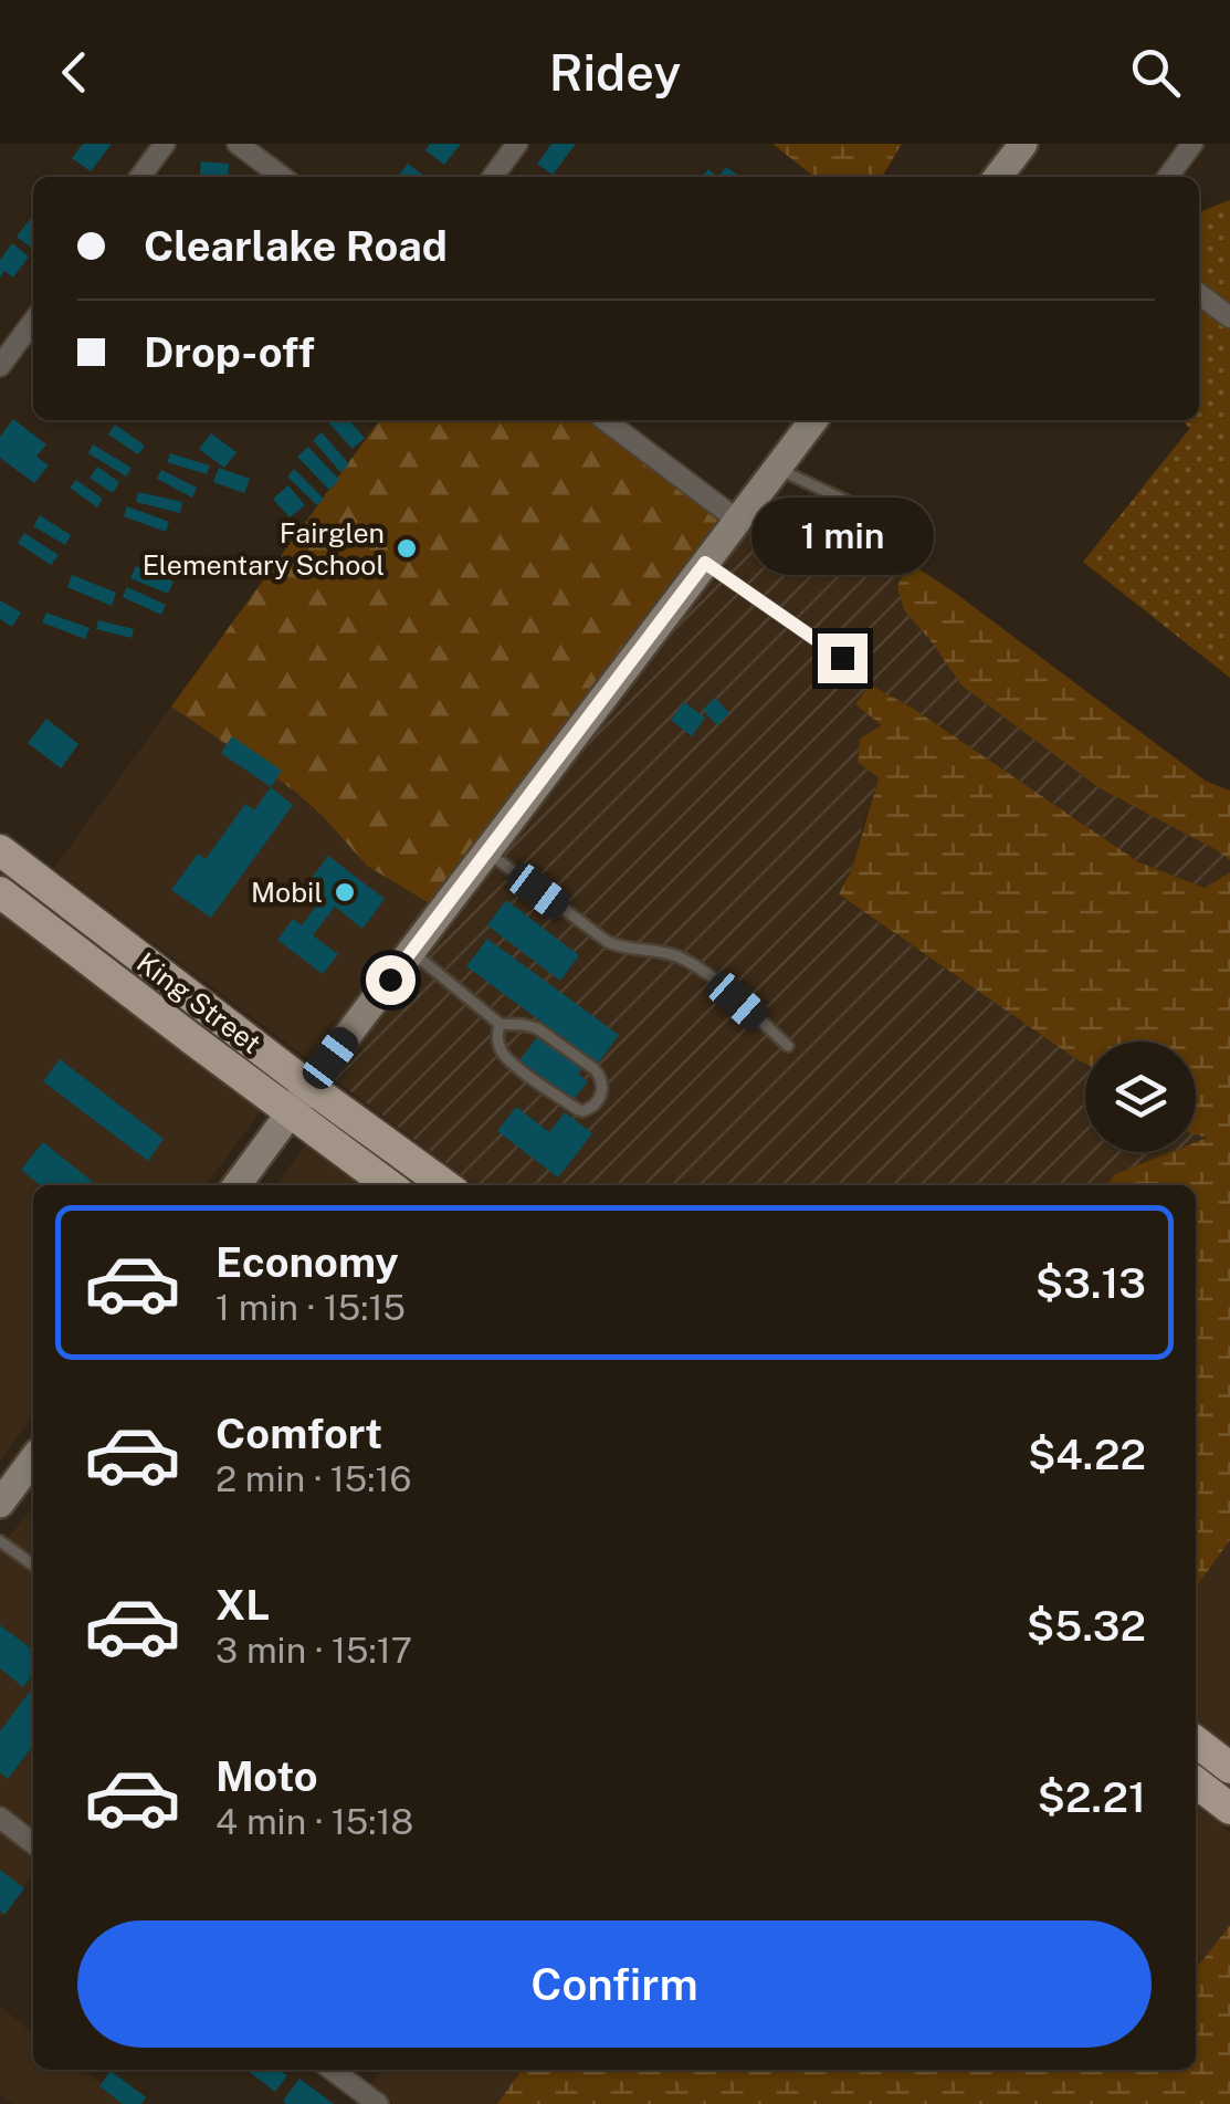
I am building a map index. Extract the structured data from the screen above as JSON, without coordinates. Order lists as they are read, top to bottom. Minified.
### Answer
{"streets":{"main road":["King Street"]},"places":["Fairglen Elementary School","Mobil"],"page":{"header":"Ridey","banner":["Clearlake Road","Drop-off"],"bubble":"1 min","list":[{"name":"Economy","note":"1 min · 15:15","value":"$3.13"},{"name":"Comfort","note":"2 min · 15:16","value":"$4.22"},{"name":"XL","note":"3 min · 15:17","value":"$5.32"},{"name":"Moto","note":"4 min · 15:18","value":"$2.21"}],"buttons":"Confirm"}}
